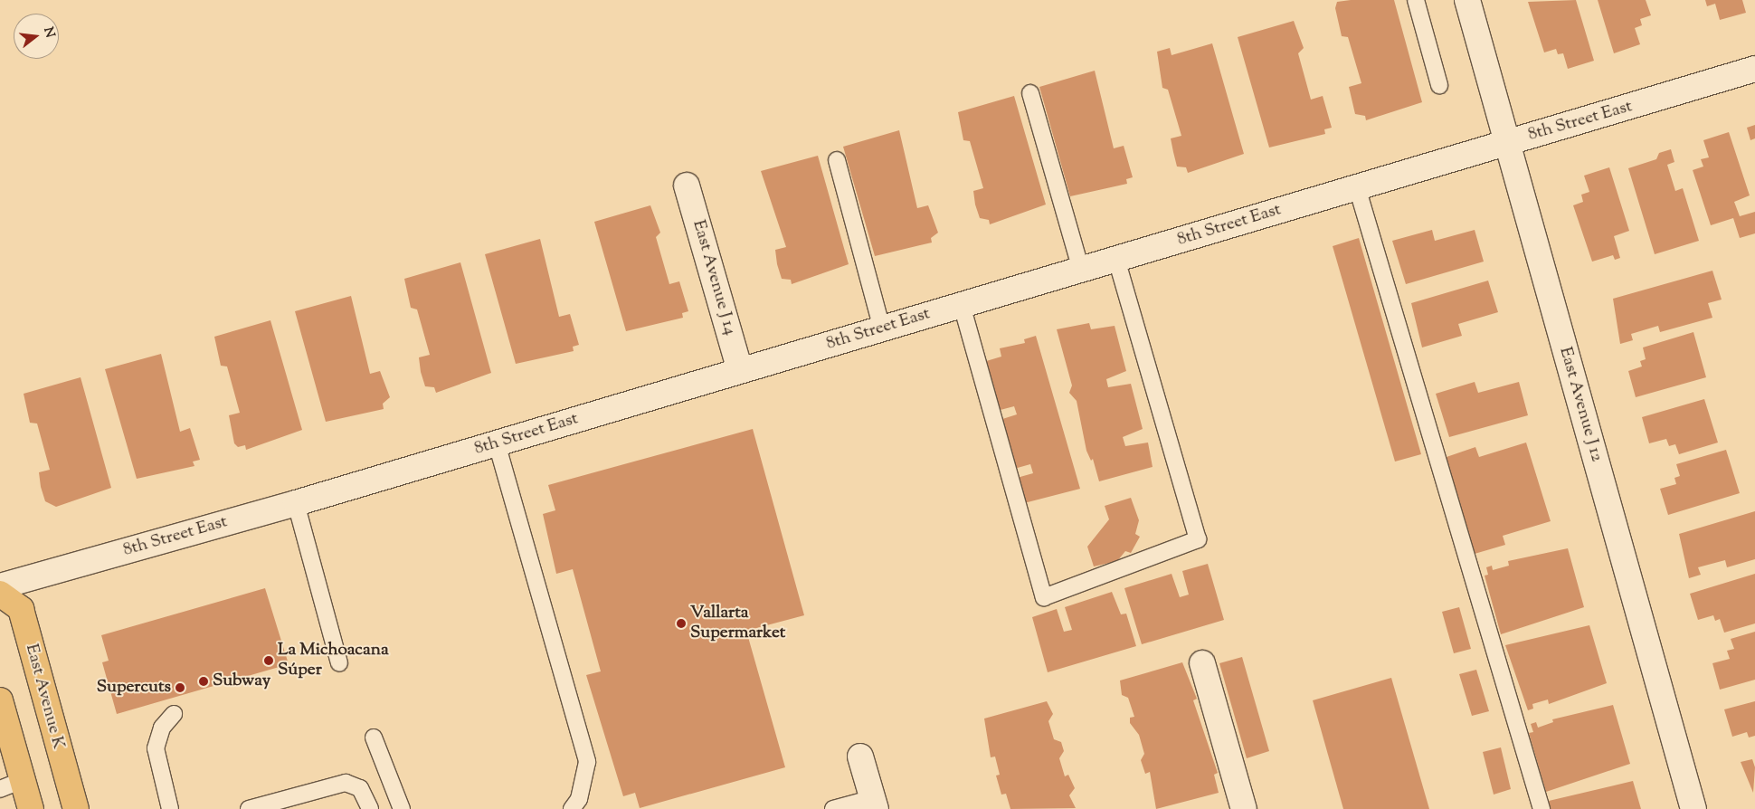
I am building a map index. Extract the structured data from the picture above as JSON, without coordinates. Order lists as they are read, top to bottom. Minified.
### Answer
{"streets":{"main road":["East Avenue K"],"street":["8th Street East","East Avenue J 14","East Avenue J 12"]},"crossings":[["8th Street East","East Avenue J 14"],["8th Street East","East Avenue J 12"]],"places":["Vallarta Supermarket","La Michoacana Súper","Subway","Supercuts"],"north":"right"}
